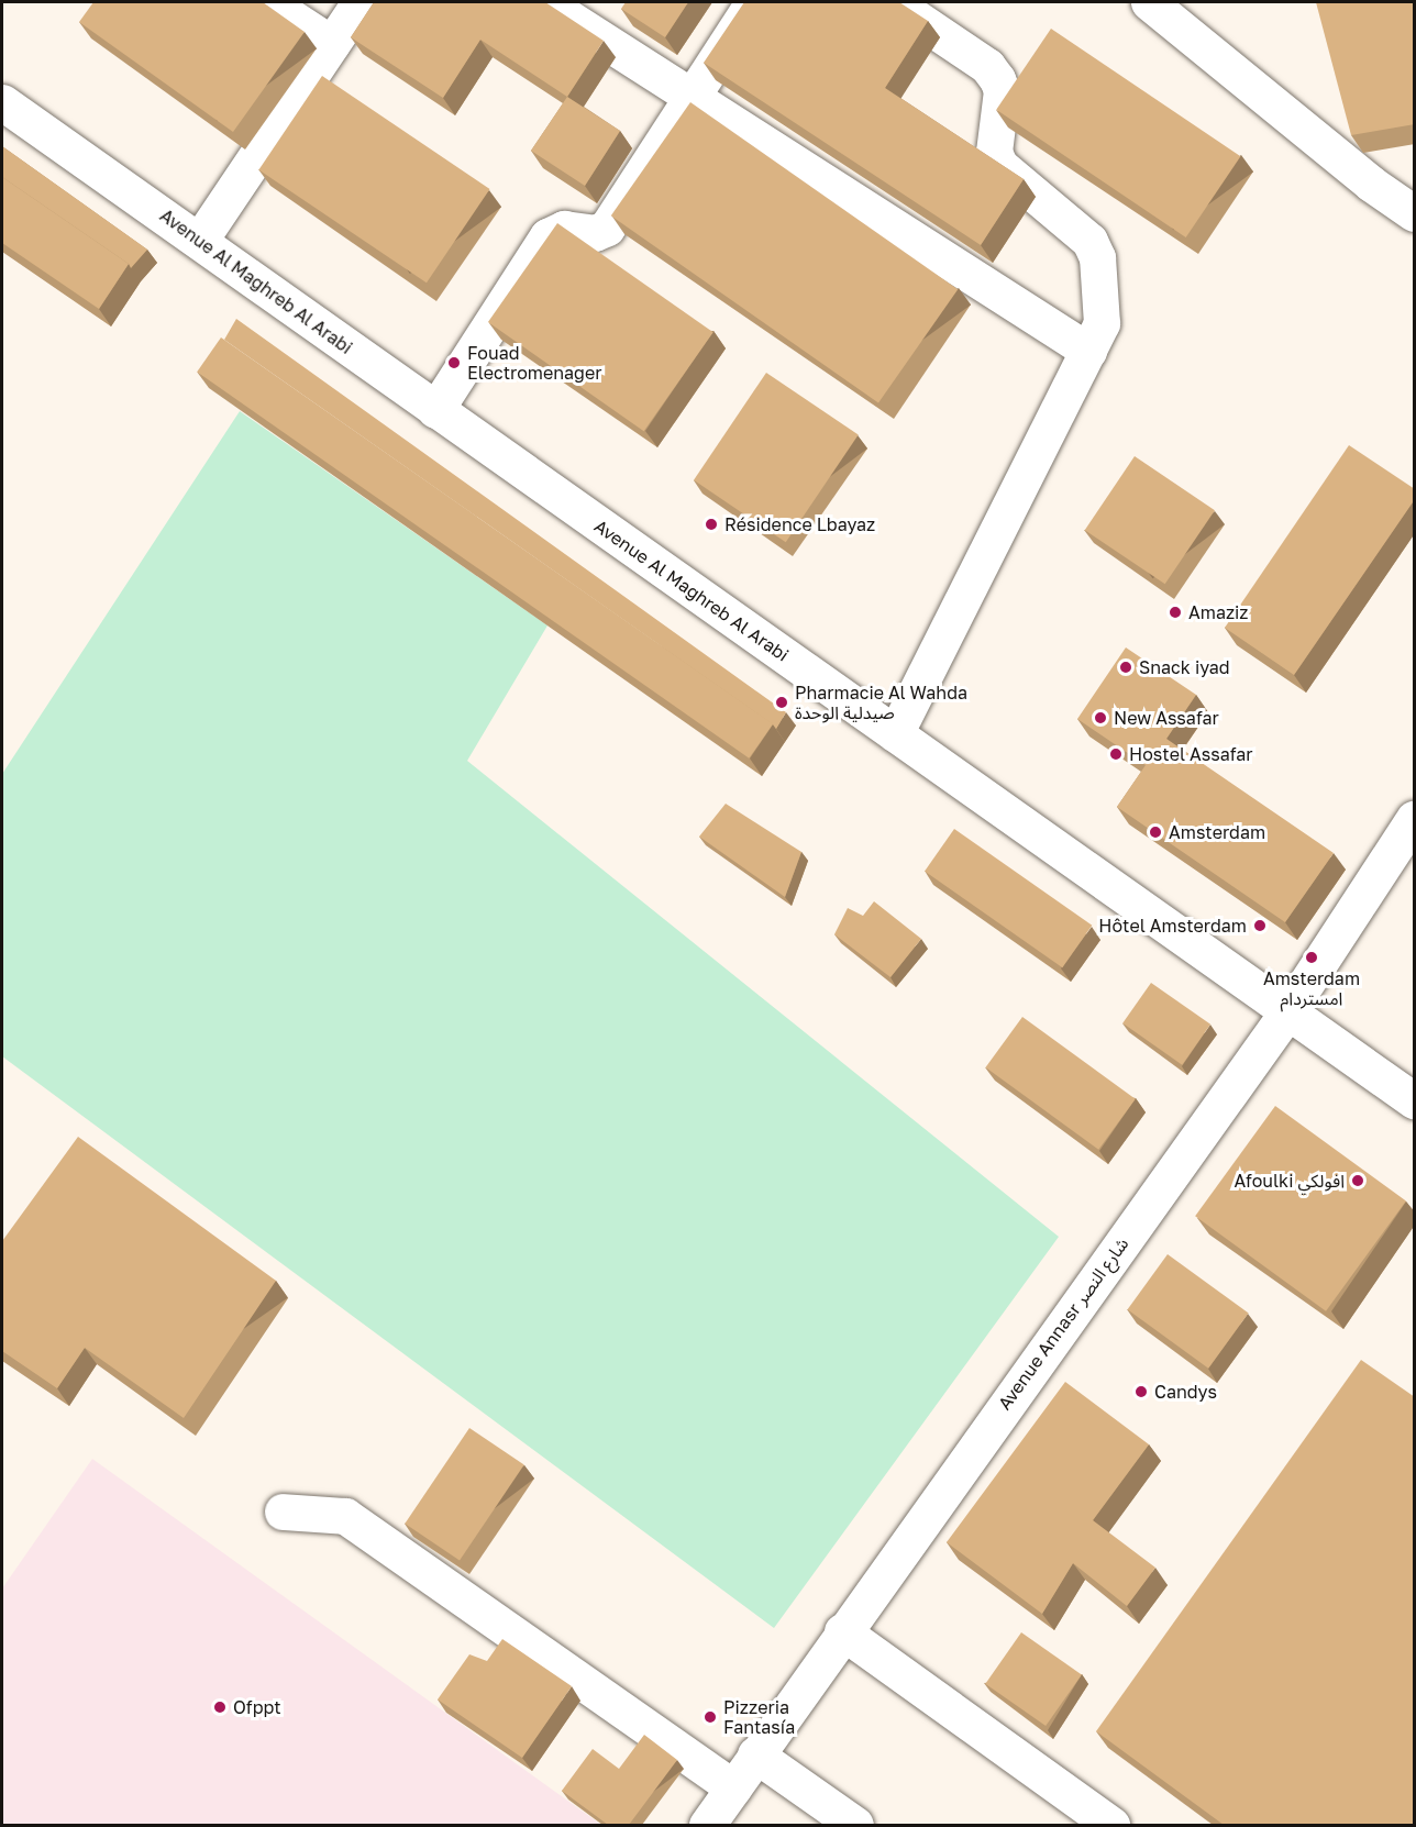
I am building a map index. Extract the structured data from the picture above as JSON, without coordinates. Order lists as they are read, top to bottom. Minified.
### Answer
{"streets":{"street":["Avenue Al Maghreb Al Arabi","Avenue Annasr شارع النصر"]},"crossings":[["Avenue Al Maghreb Al Arabi","Avenue Annasr شارع النصر"]],"places":["Fouad Electromenager","Résidence Lbayaz","Amaziz","Snack iyad","Pharmacie Al Wahda صيدلية الوحدة","New Assafar","Hostel Assafar","Amsterdam","Hôtel Amsterdam","Amsterdam امستردام","Afoulki افولكي","Candys","Ofppt","Pizzeria Fantasía"]}
